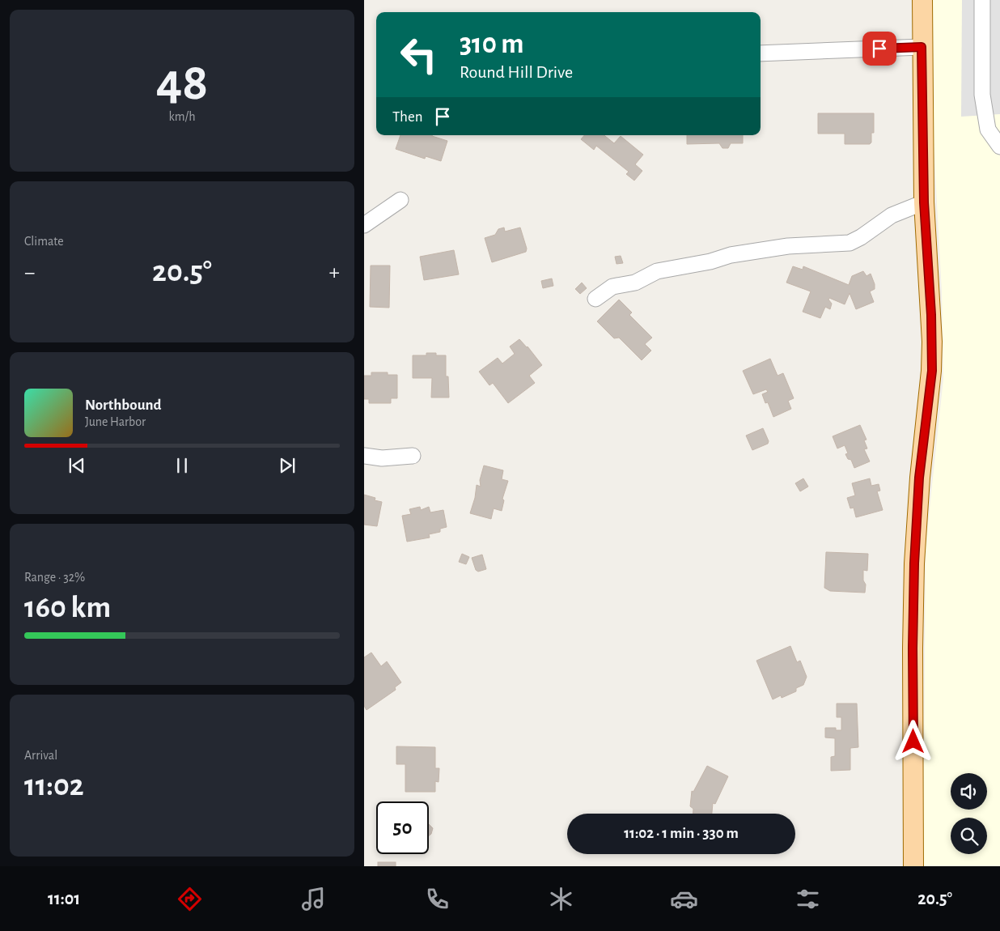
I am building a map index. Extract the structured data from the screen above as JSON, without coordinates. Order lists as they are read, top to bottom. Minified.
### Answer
{"page":{"tile":[["48","km/h"],"Climate",["Range · 32%","160 km"],["Arrival","11:02"]],"turn":["310 m","Round Hill Drive"],"then":"Then","heat":["−","20.5°","+"],"song":["Northbound","June Harbor"],"limit":"50","trip":"11:02 · 1 min · 330 m","tabs":["11:01","20.5°"]}}
